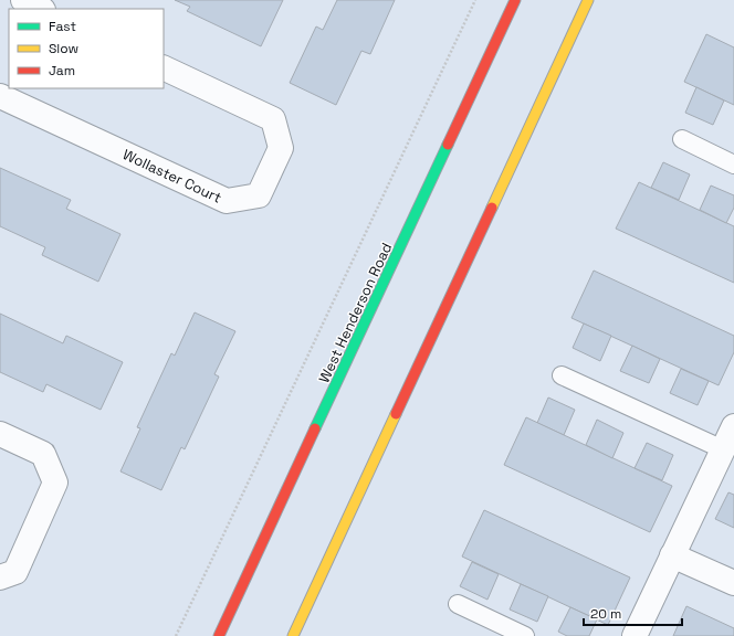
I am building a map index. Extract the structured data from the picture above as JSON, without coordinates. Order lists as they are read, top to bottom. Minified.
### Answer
{"streets":{"main road":["West Henderson Road"],"street":["Wollaster Court"]},"legend":["Fast","Slow","Jam"],"scale_bar":"20 m"}
